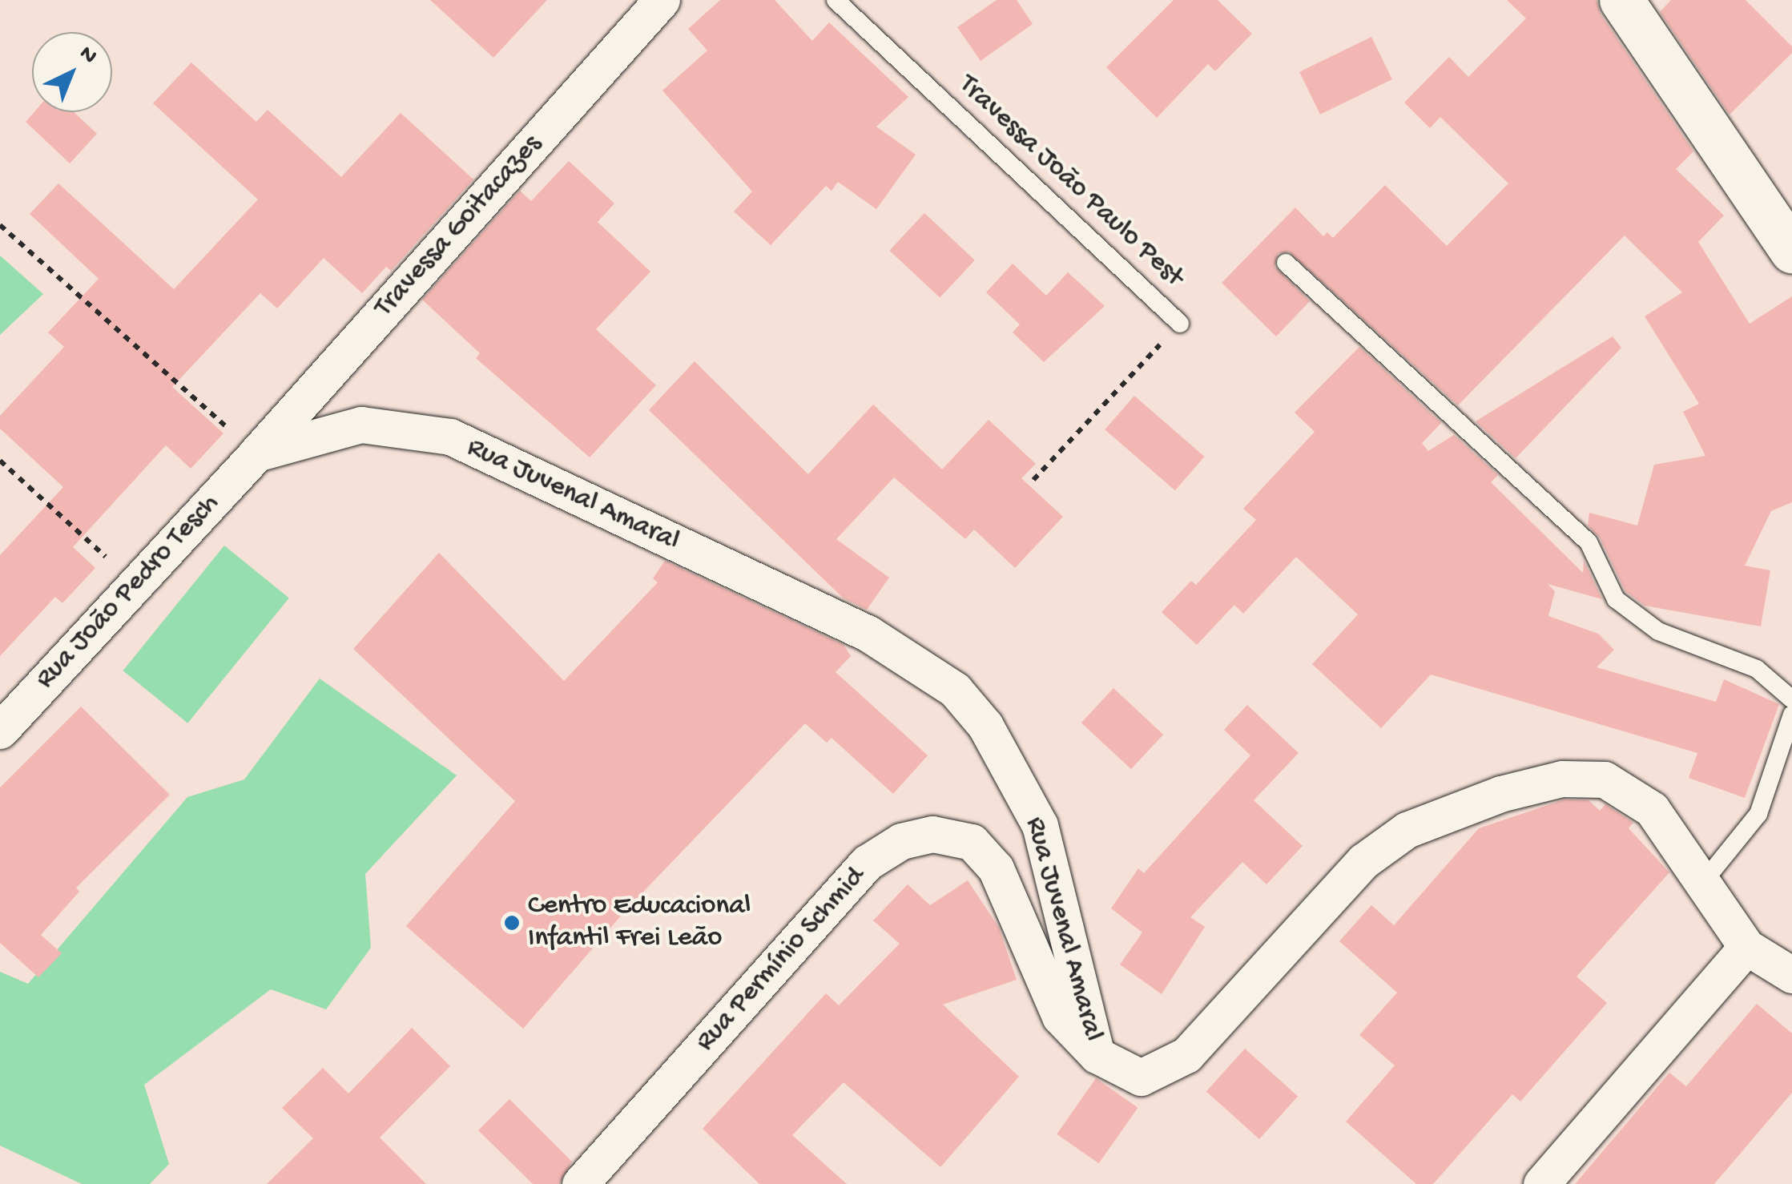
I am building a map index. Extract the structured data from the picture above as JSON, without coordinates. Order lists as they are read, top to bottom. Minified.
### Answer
{"streets":{"street":["Travessa Goitacazes","Rua Juvenal Amaral","Rua João Pedro Tesch","Rua Permínio Schmid"],"lane":["Travessa João Paulo Pest"]},"crossings":[["Travessa Goitacazes","Rua Juvenal Amaral"],["Travessa Goitacazes","Rua João Pedro Tesch"],["Rua Juvenal Amaral","Rua João Pedro Tesch"],["Rua Juvenal Amaral","Rua Permínio Schmid"]],"places":["Centro Educacional Infantil Frei Leão"],"north":"top right"}
